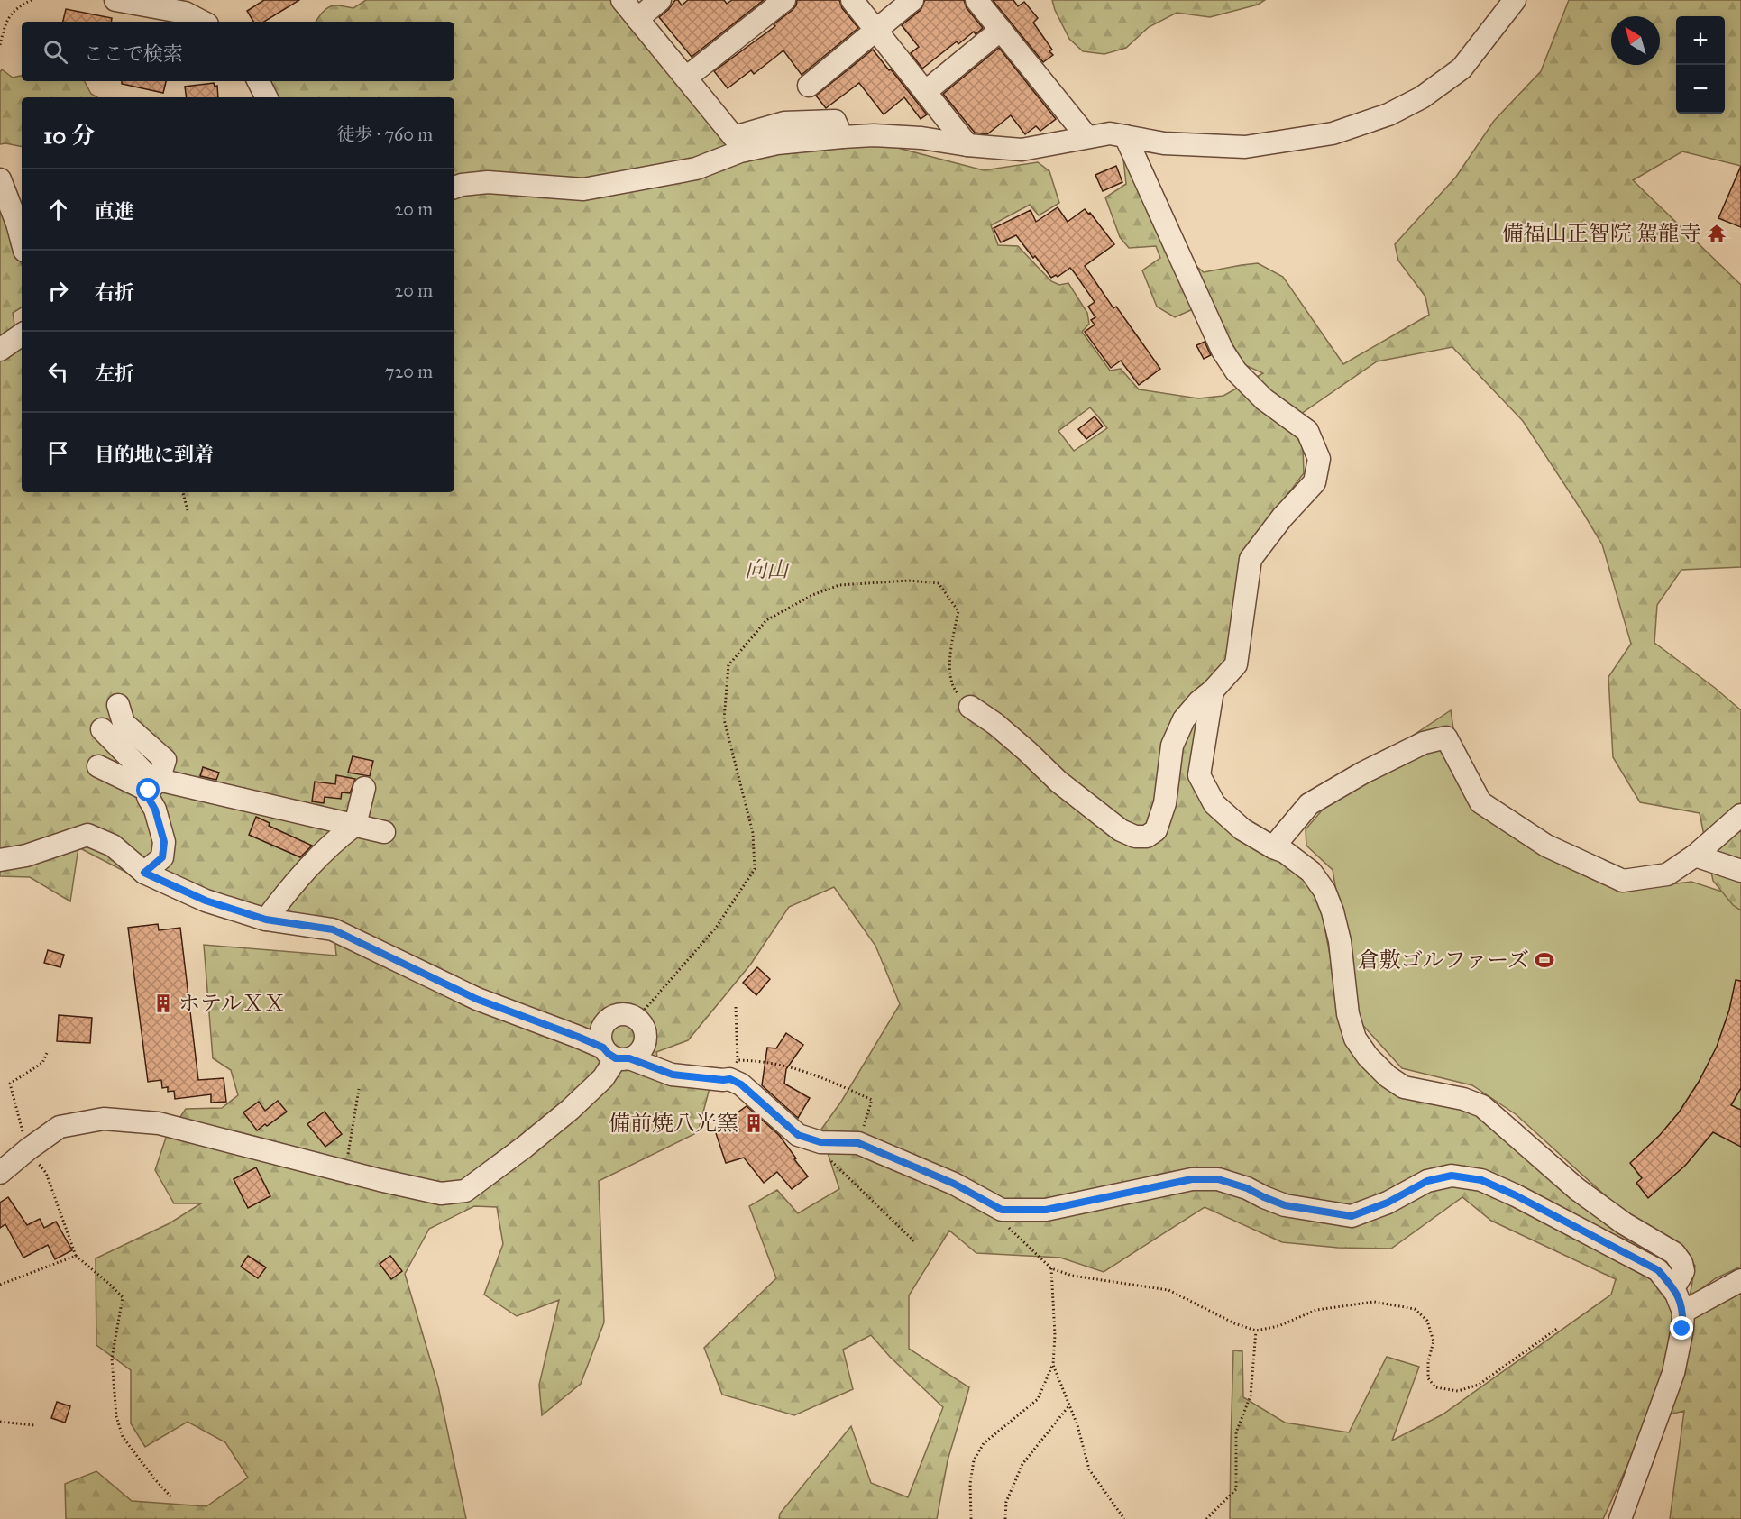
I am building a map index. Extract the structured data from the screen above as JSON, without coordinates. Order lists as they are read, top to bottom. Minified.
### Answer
{"parks":["向山"],"places":{"temple":["備福山正智院 駕龍寺"],"sports":["倉敷ゴルファーズ"],"building":["ホテルＸＸ","備前焼八光窯"]},"north":"top left","page":{"map_buttons":["+","−"],"search":"ここで検索","heading":["10 分","徒歩 · 760 m"],"list":[["直進","20 m"],["右折","20 m"],["左折","720 m"],"目的地に到着"]}}
